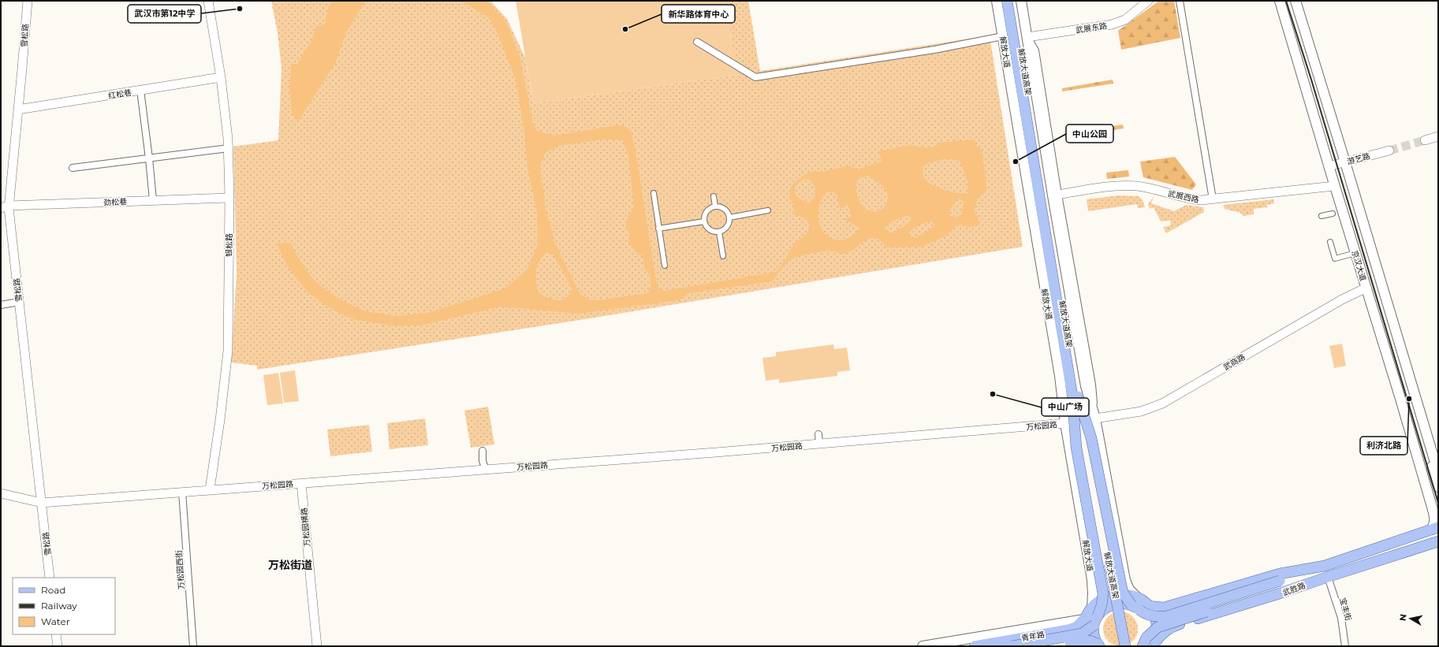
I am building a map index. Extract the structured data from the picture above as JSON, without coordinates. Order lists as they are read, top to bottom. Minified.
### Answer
{"streets":{"main road":["解放大道","解放大道高架","京汉大道","武胜路","青年路"],"street":["武展东路","雪松路","红松巷","游艺路","武展西路","劲松巷","银松路","武商路","万松园路","万松园横路","万松园西街","宝丰街"]},"crossings":[["雪松路","红松巷"],["雪松路","劲松巷"],["雪松路","万松园路"],["解放大道","万松园路"],["红松巷","银松路"],["游艺路","京汉大道"],["武展西路","京汉大道"],["劲松巷","银松路"],["银松路","万松园路"],["京汉大道","武商路"],["京汉大道","武胜路"],["万松园路","万松园横路"],["万松园路","万松园西街"],["武胜路","宝丰街"]],"districts":["万松街道"],"places":["武汉市第12中学","新华路体育中心","中山公园","中山广场","利济北路"],"legend":["Road","Railway","Water"],"north":"left"}
